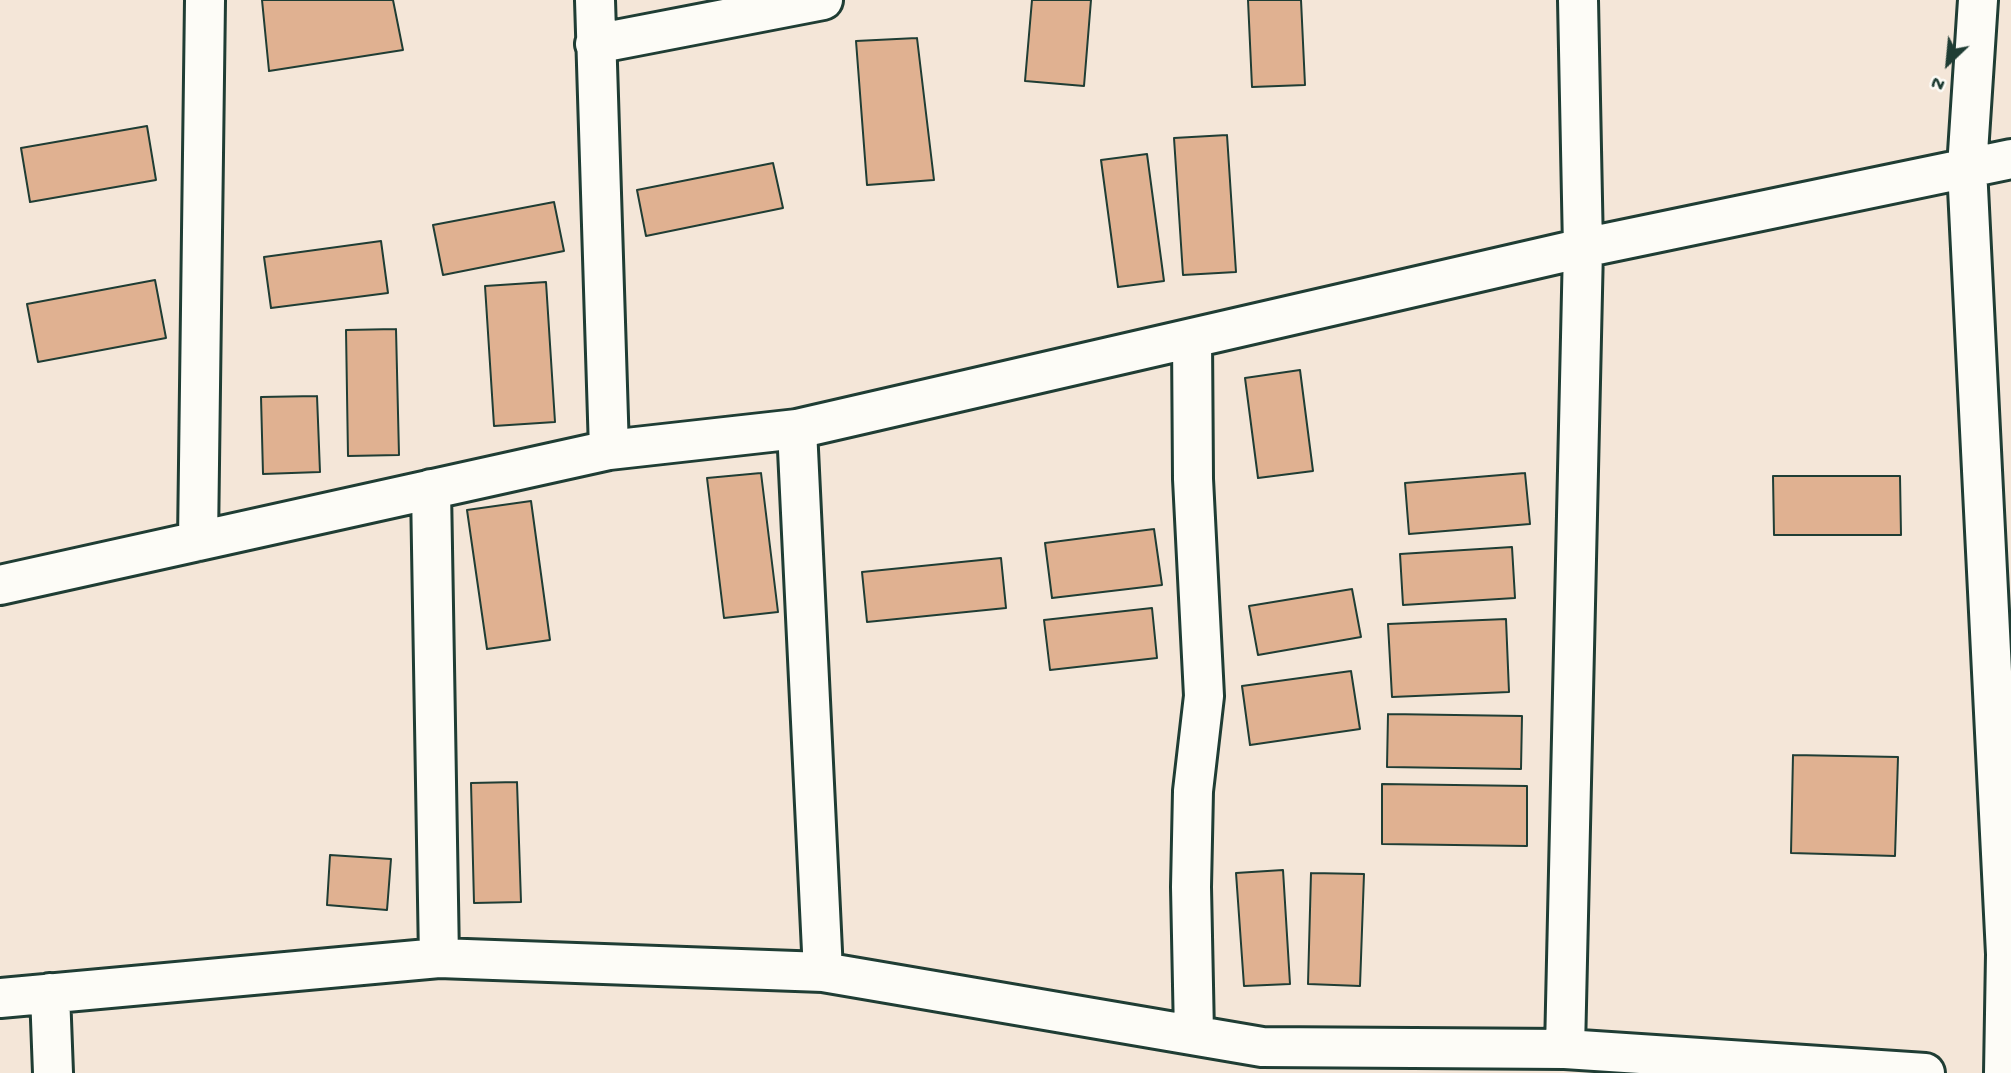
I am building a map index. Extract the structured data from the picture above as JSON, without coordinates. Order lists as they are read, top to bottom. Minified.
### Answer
{"north":"bottom left"}
